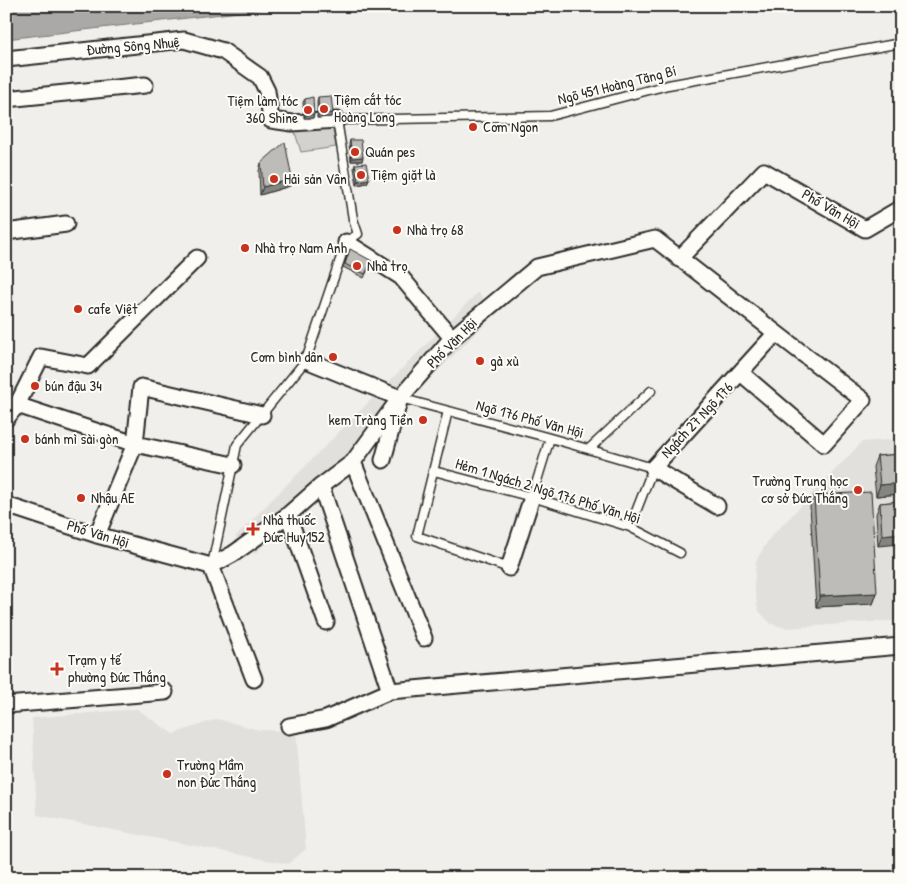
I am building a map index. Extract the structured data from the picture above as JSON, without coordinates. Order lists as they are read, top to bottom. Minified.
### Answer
{"streets":{"street":["Đường Sông Nhuệ","Phố Văn Hội","Ngách 27 Ngõ 176"],"lane":["Ngõ 451 Hoàng Tăng Bí","Ngõ 176 Phố Văn Hội","Hẻm 1 Ngách 2 Ngõ 176 Phố Văn Hội"]},"crossings":[["Đường Sông Nhuệ","Ngõ 451 Hoàng Tăng Bí"],["Phố Văn Hội","Ngõ 176 Phố Văn Hội"],["Ngõ 176 Phố Văn Hội","Ngách 27 Ngõ 176"]],"places":{"other":["Tiệm cắt tóc Hoàng Long","Tiệm làm tóc 360 Shine","Cơm Ngon","Quán pes","Tiệm giặt là","Hải sản Vân","Nhà trọ 68","Nhà trọ Nam Anh","Nhà trọ","cafe Việt","Cơm bình dân","gà xù","bún đậu 34","kem Tràng Tiền","bánh mì sài gòn","Trường Trung học cơ sở Đức Thắng","Nhậu AE","Trường Mầm non Đức Thắng"],"health":["Nhà thuốc Đức Huy152","Trạm y tế phường Đức Thắng"]}}
